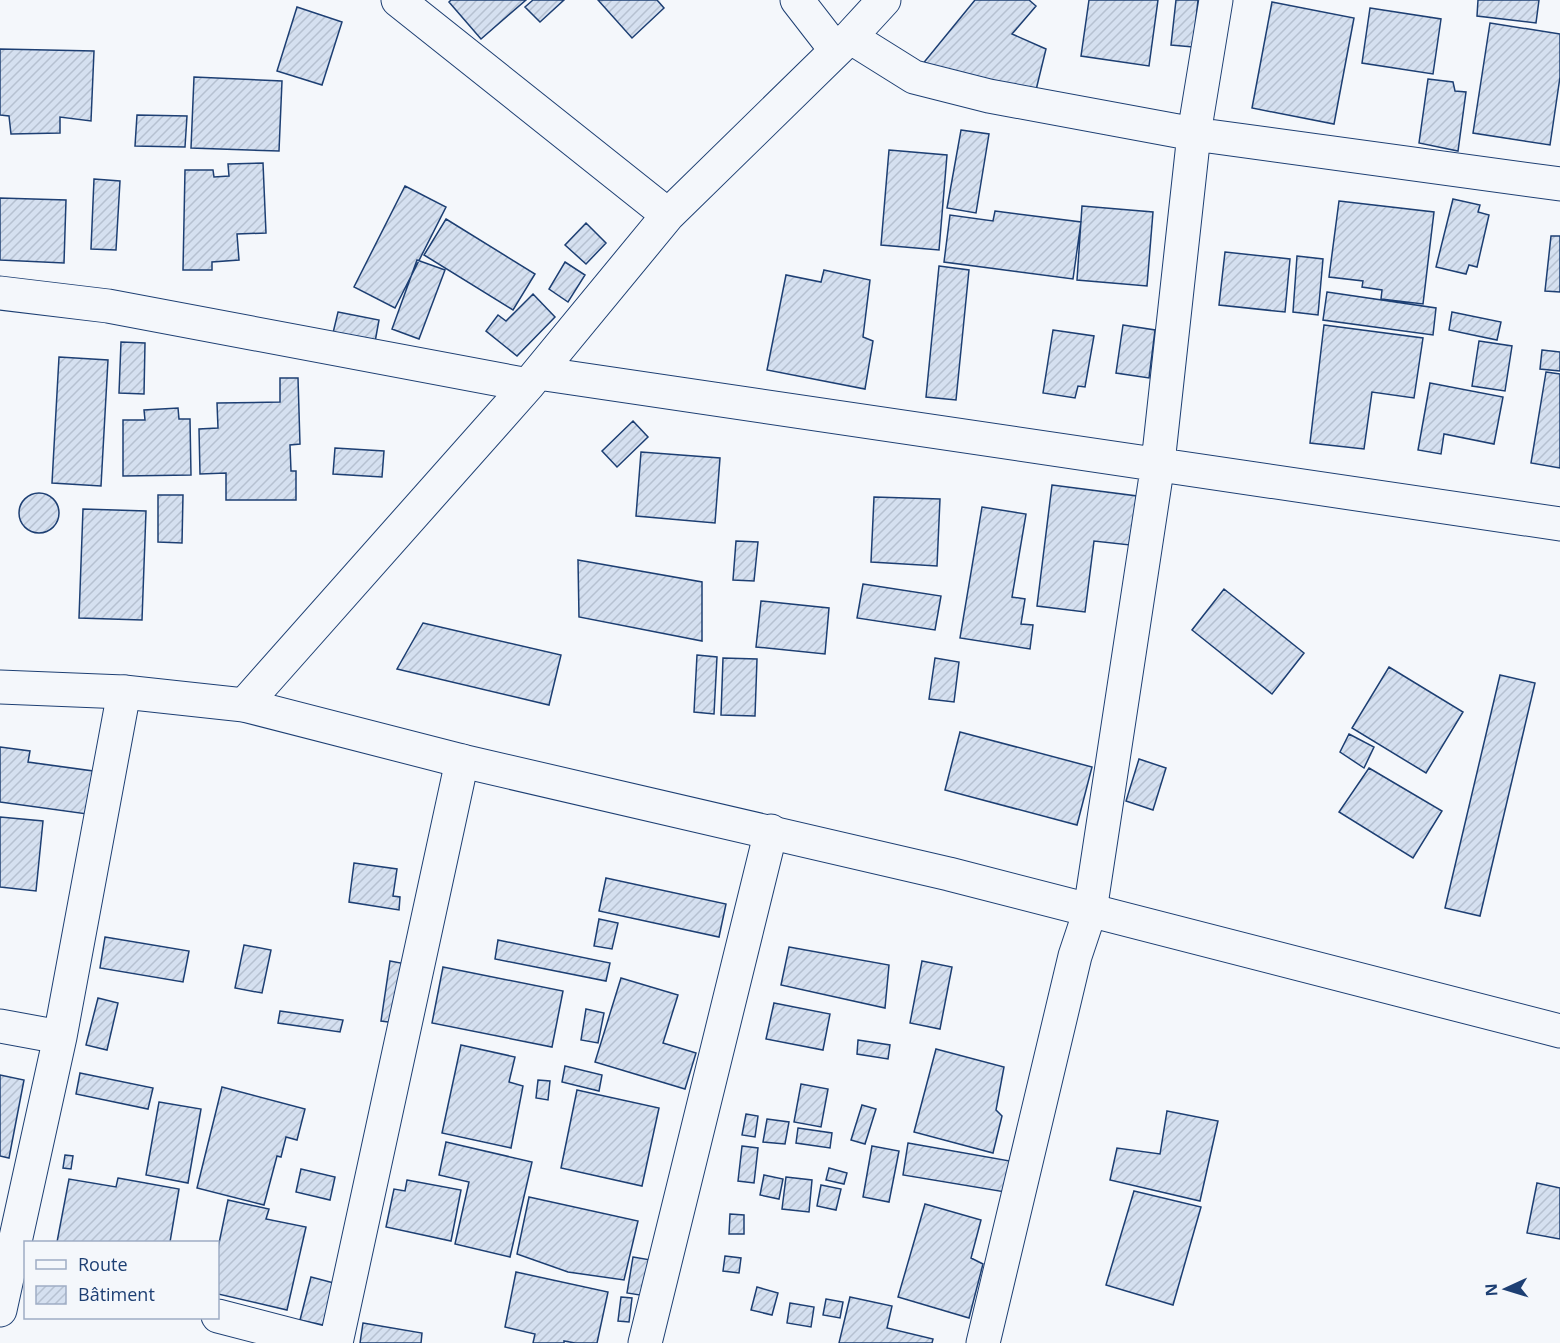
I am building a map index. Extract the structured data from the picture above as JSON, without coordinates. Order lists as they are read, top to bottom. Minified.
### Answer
{"legend":["Route","Bâtiment"],"north":"left"}
